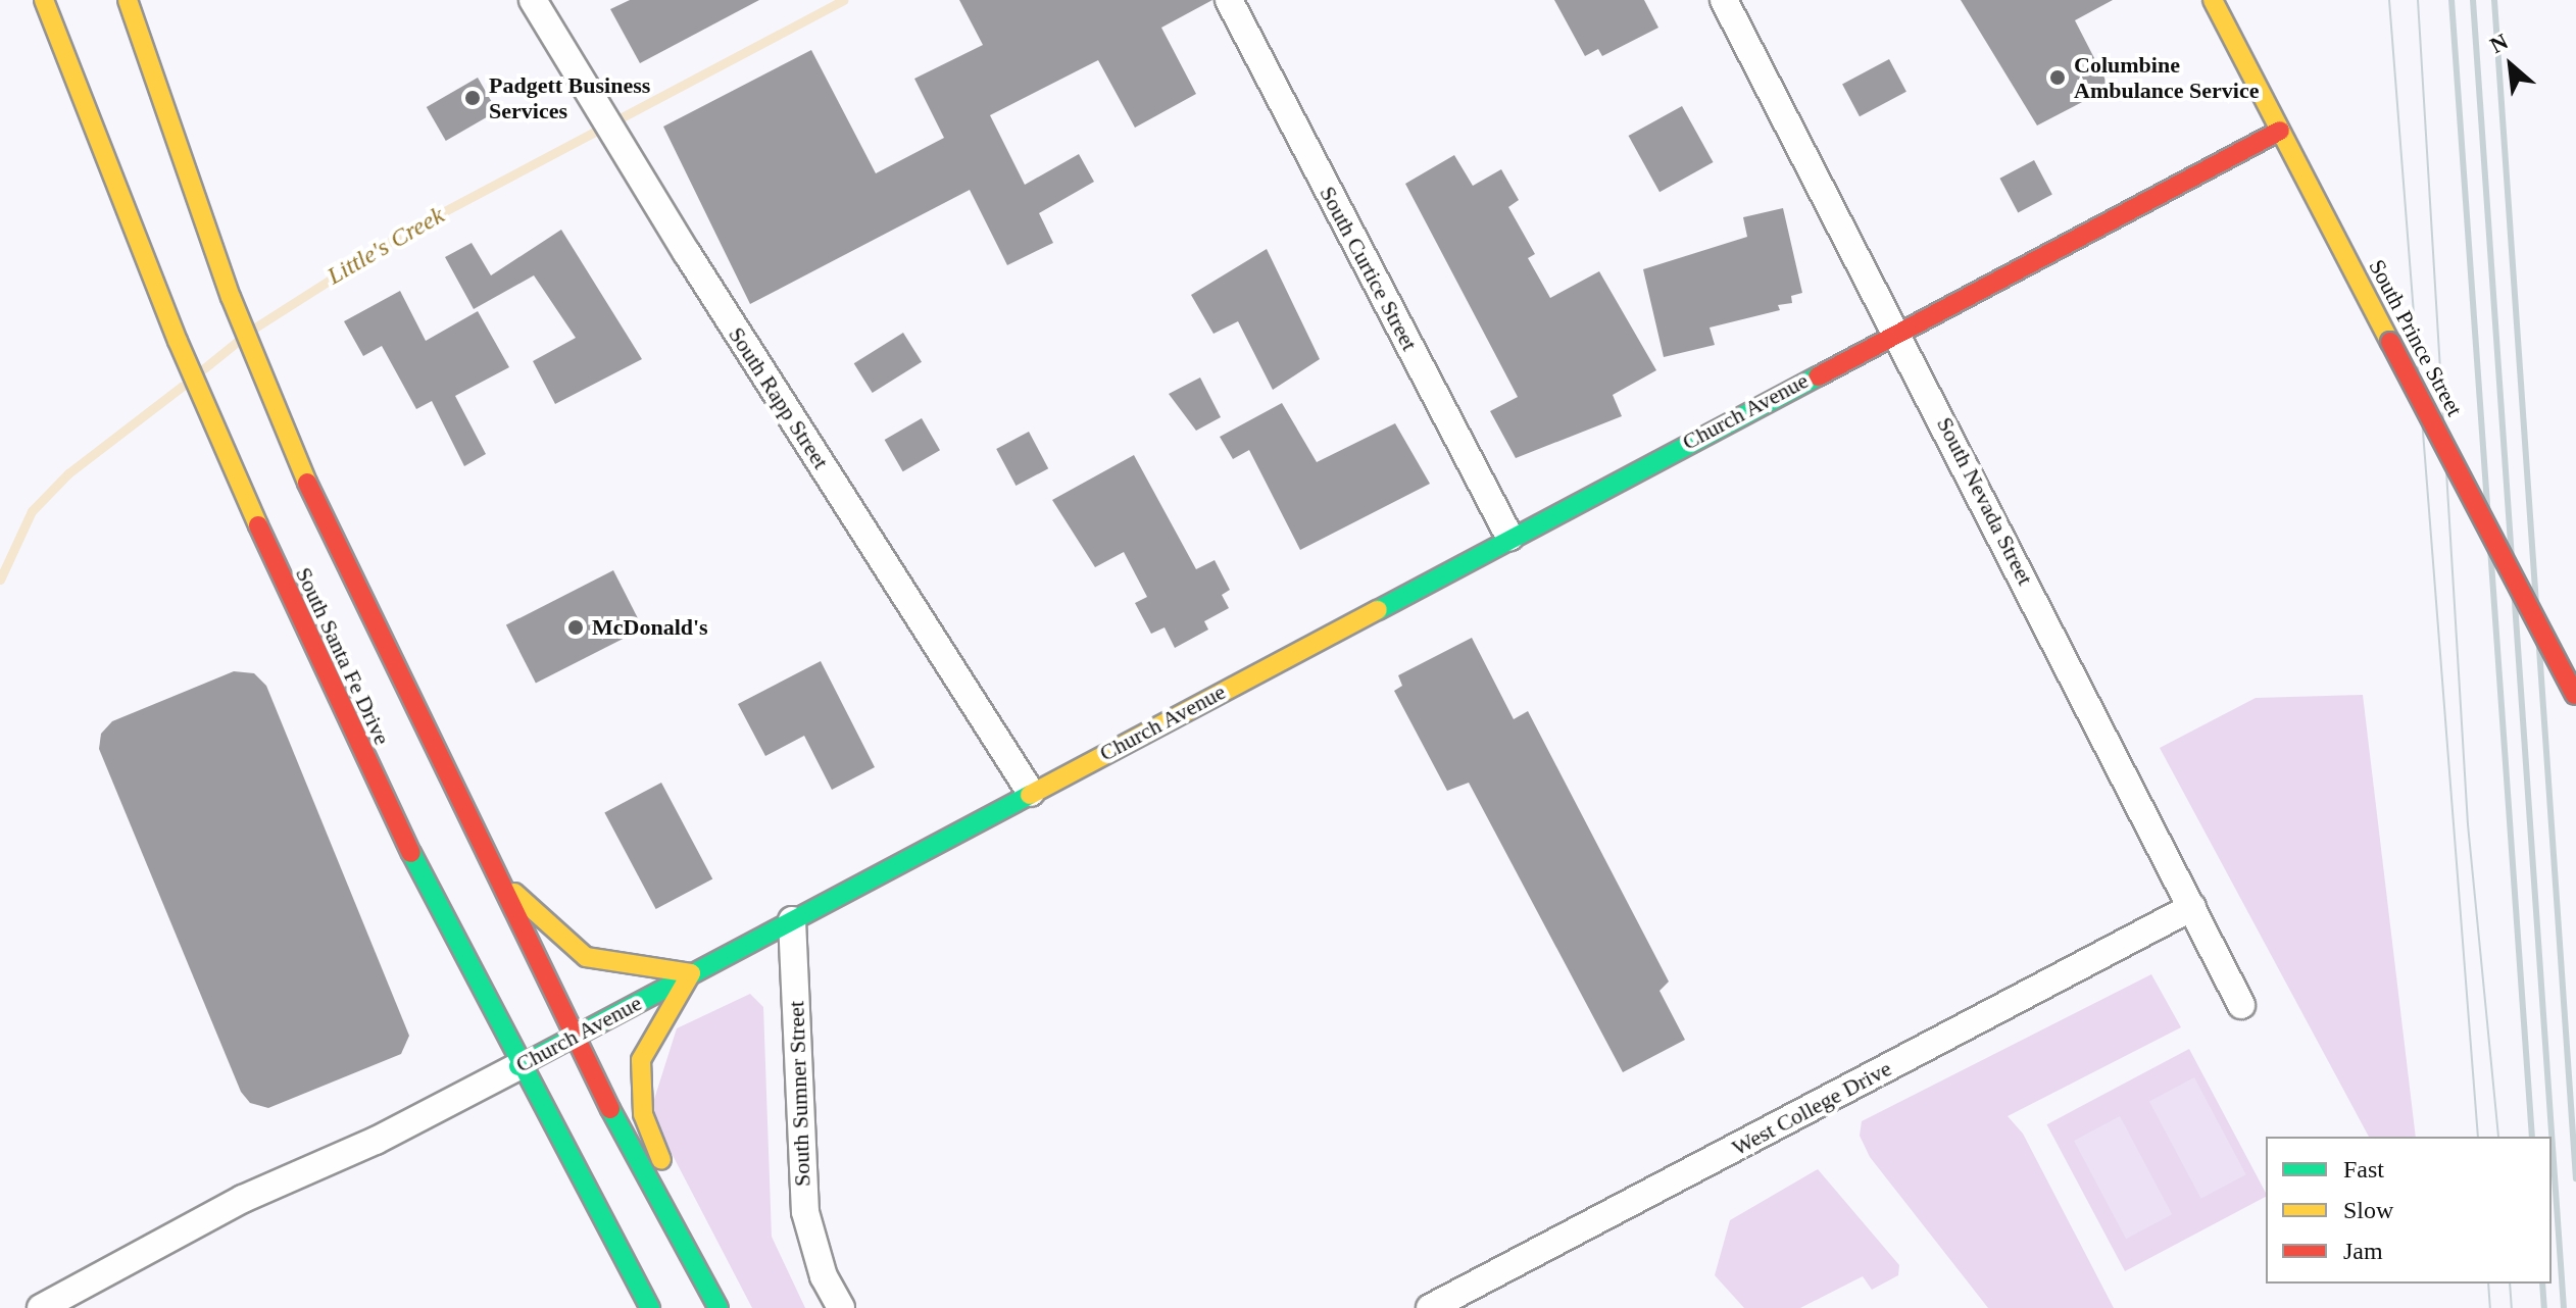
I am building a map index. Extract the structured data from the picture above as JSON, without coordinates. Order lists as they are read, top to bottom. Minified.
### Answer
{"streets":{"main road":["South Prince Street","Church Avenue","South Santa Fe Drive"],"street":["South Curtice Street","South Rapp Street","South Nevada Street","South Sumner Street","West College Drive"]},"crossings":[["South Curtice Street","Church Avenue"],["South Prince Street","Church Avenue"],["South Rapp Street","Church Avenue"],["Church Avenue","South Nevada Street"],["Church Avenue","South Santa Fe Drive"],["Church Avenue","South Sumner Street"],["South Nevada Street","West College Drive"]],"water":["Little's Creek"],"places":["Columbine Ambulance Service","Padgett Business Services","McDonald's"],"legend":["Fast","Slow","Jam"],"north":"top left"}
